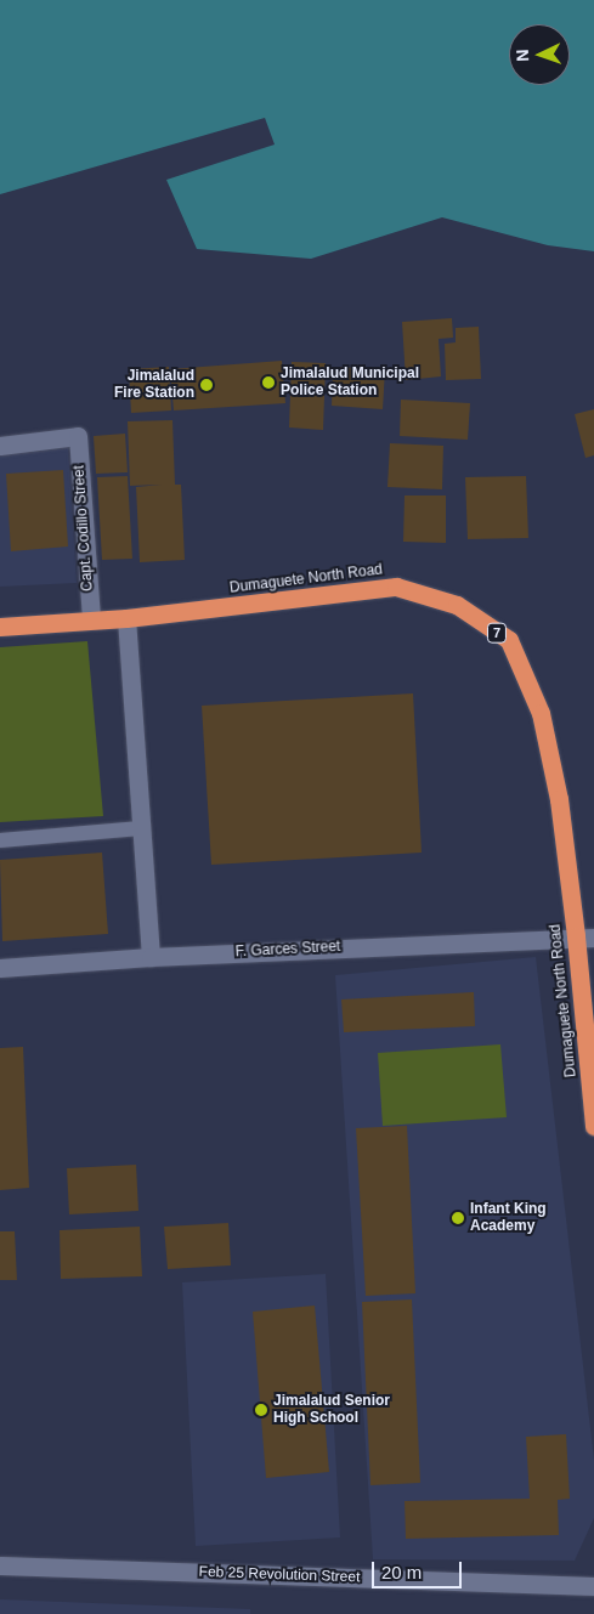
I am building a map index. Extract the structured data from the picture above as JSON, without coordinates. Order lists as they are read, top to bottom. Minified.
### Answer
{"streets":{"highway":["Dumaguete North Road","7"],"street":["Capt. Codillo Street","F. Garces Street","Feb 25 Revolution Street"]},"crossings":[["Capt. Codillo Street","Dumaguete North Road"],["Dumaguete North Road","F. Garces Street"]],"places":["Jimalalud Municipal Police Station","Jimalalud Fire Station","Infant King Academy","Jimalalud Senior High School"],"scale_bar":"20 m","north":"left"}
